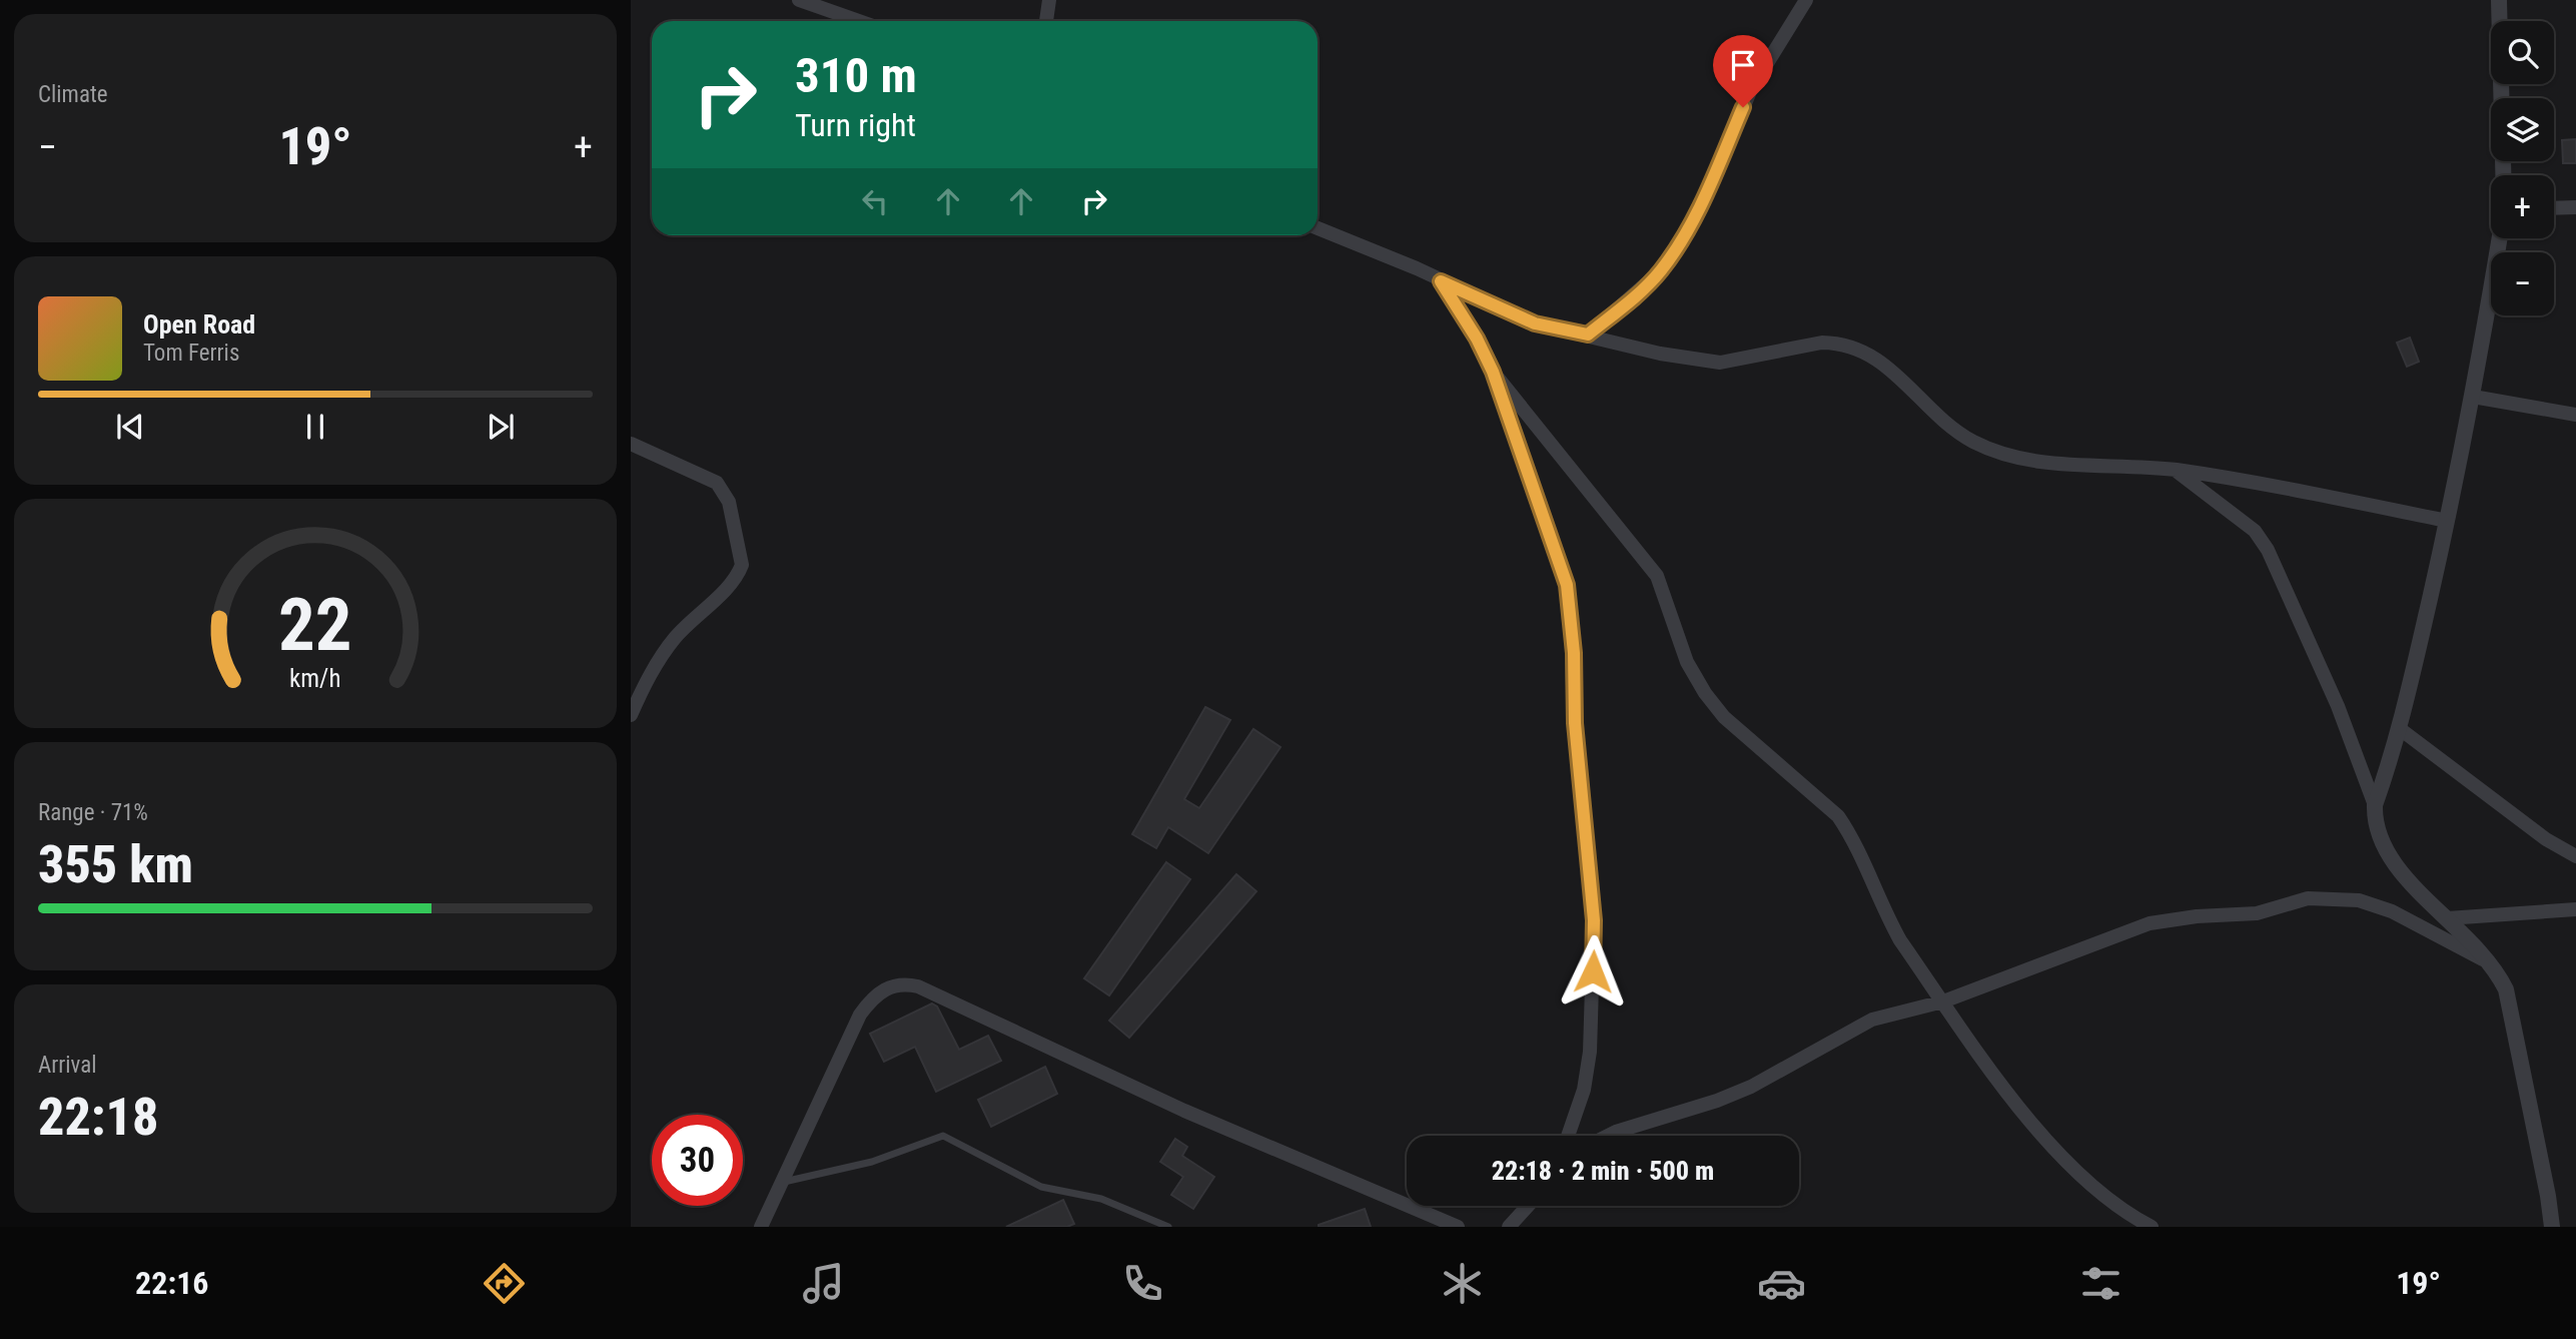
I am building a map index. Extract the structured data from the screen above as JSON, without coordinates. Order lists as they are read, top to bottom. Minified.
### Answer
{"page":{"tile":["Climate",["Range · 71%","355 km"],["Arrival","22:18"]],"map_buttons":["+","−"],"turn":["310 m","Turn right"],"heat":["−","19°","+"],"song":["Open Road","Tom Ferris"],"limit":"30","trip":"22:18 · 2 min · 500 m","tabs":["22:16","19°"],"gauge":["22","km/h"]}}
